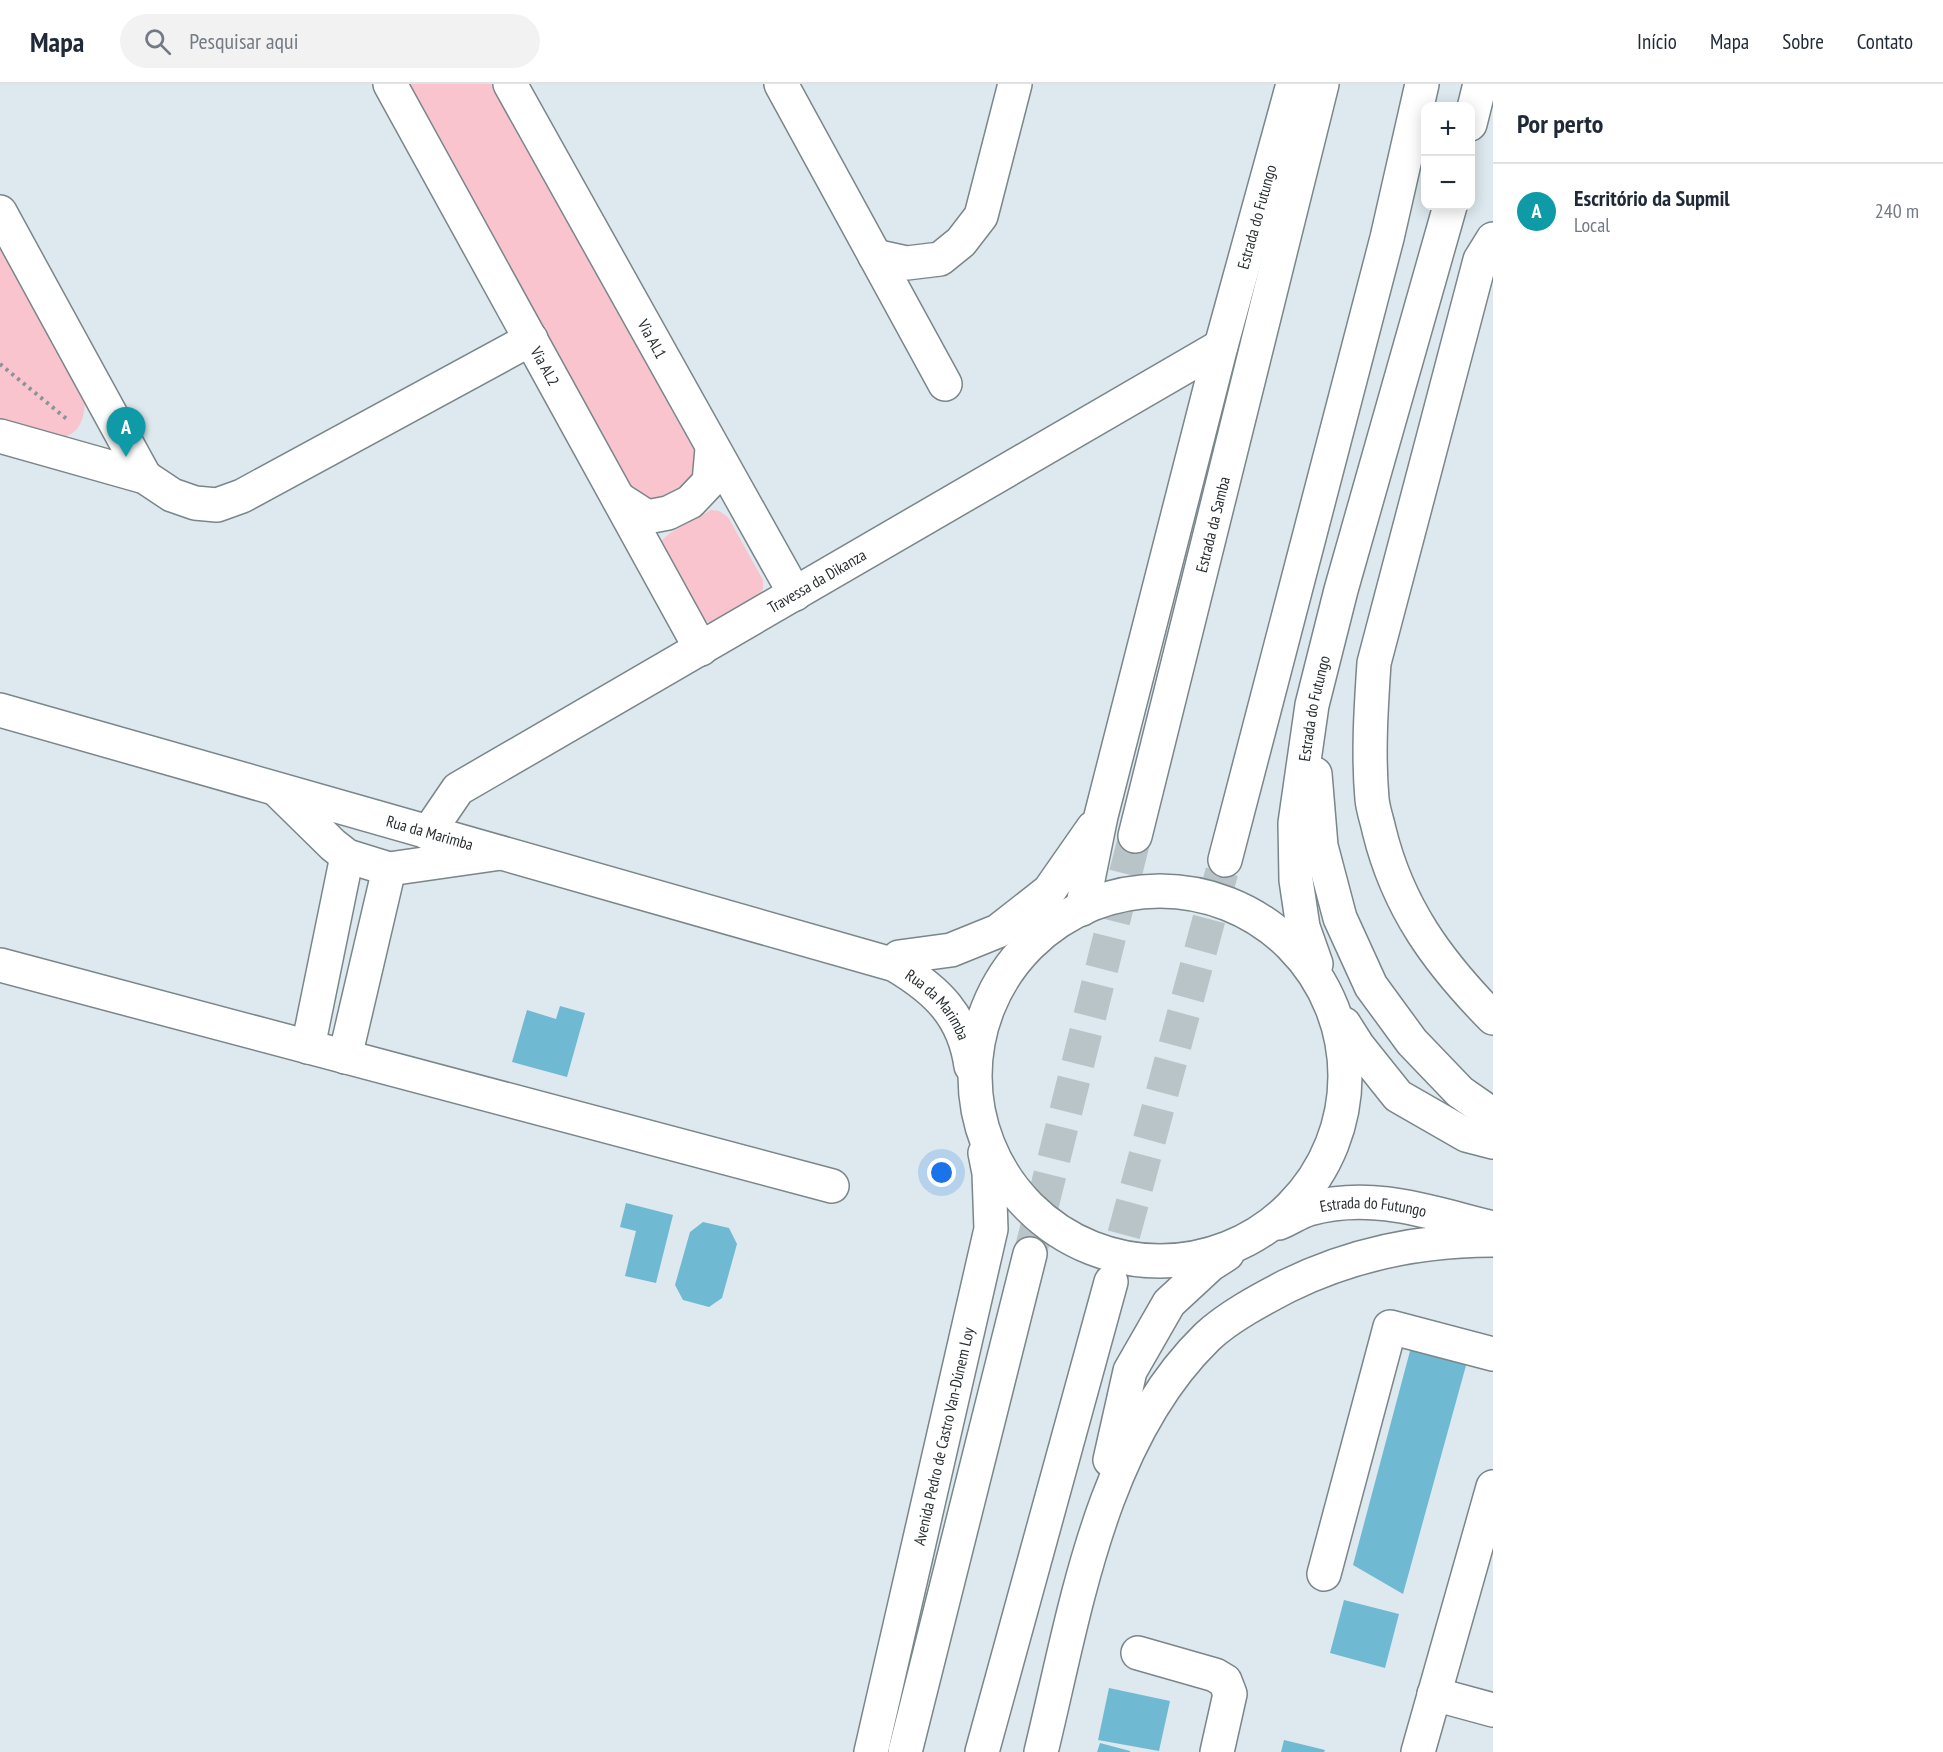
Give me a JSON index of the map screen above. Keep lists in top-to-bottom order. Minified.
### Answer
{"streets":{"main road":["Estrada do Futungo","Via AL1","Via AL2","Estrada da Samba","Travessa da Dikanza","Rua da Marimba","Avenida Pedro de Castro Van-Dúnem Loy"]},"crossings":[["Estrada do Futungo","Estrada da Samba"],["Estrada do Futungo","Travessa da Dikanza"],["Estrada do Futungo","Rua da Marimba"],["Via AL1","Travessa da Dikanza"],["Via AL2","Travessa da Dikanza"],["Travessa da Dikanza","Rua da Marimba"],["Rua da Marimba","Avenida Pedro de Castro Van-Dúnem Loy"]],"page":{"header":"Mapa","search":"Pesquisar aqui","nav":["Início","Mapa","Sobre","Contato"],"heading":"Por perto","map_buttons":["+","−"],"list":[{"mark":"A","name":"Escritório da Supmil","note":"Local","value":"240 m"}],"pins":"A"}}
